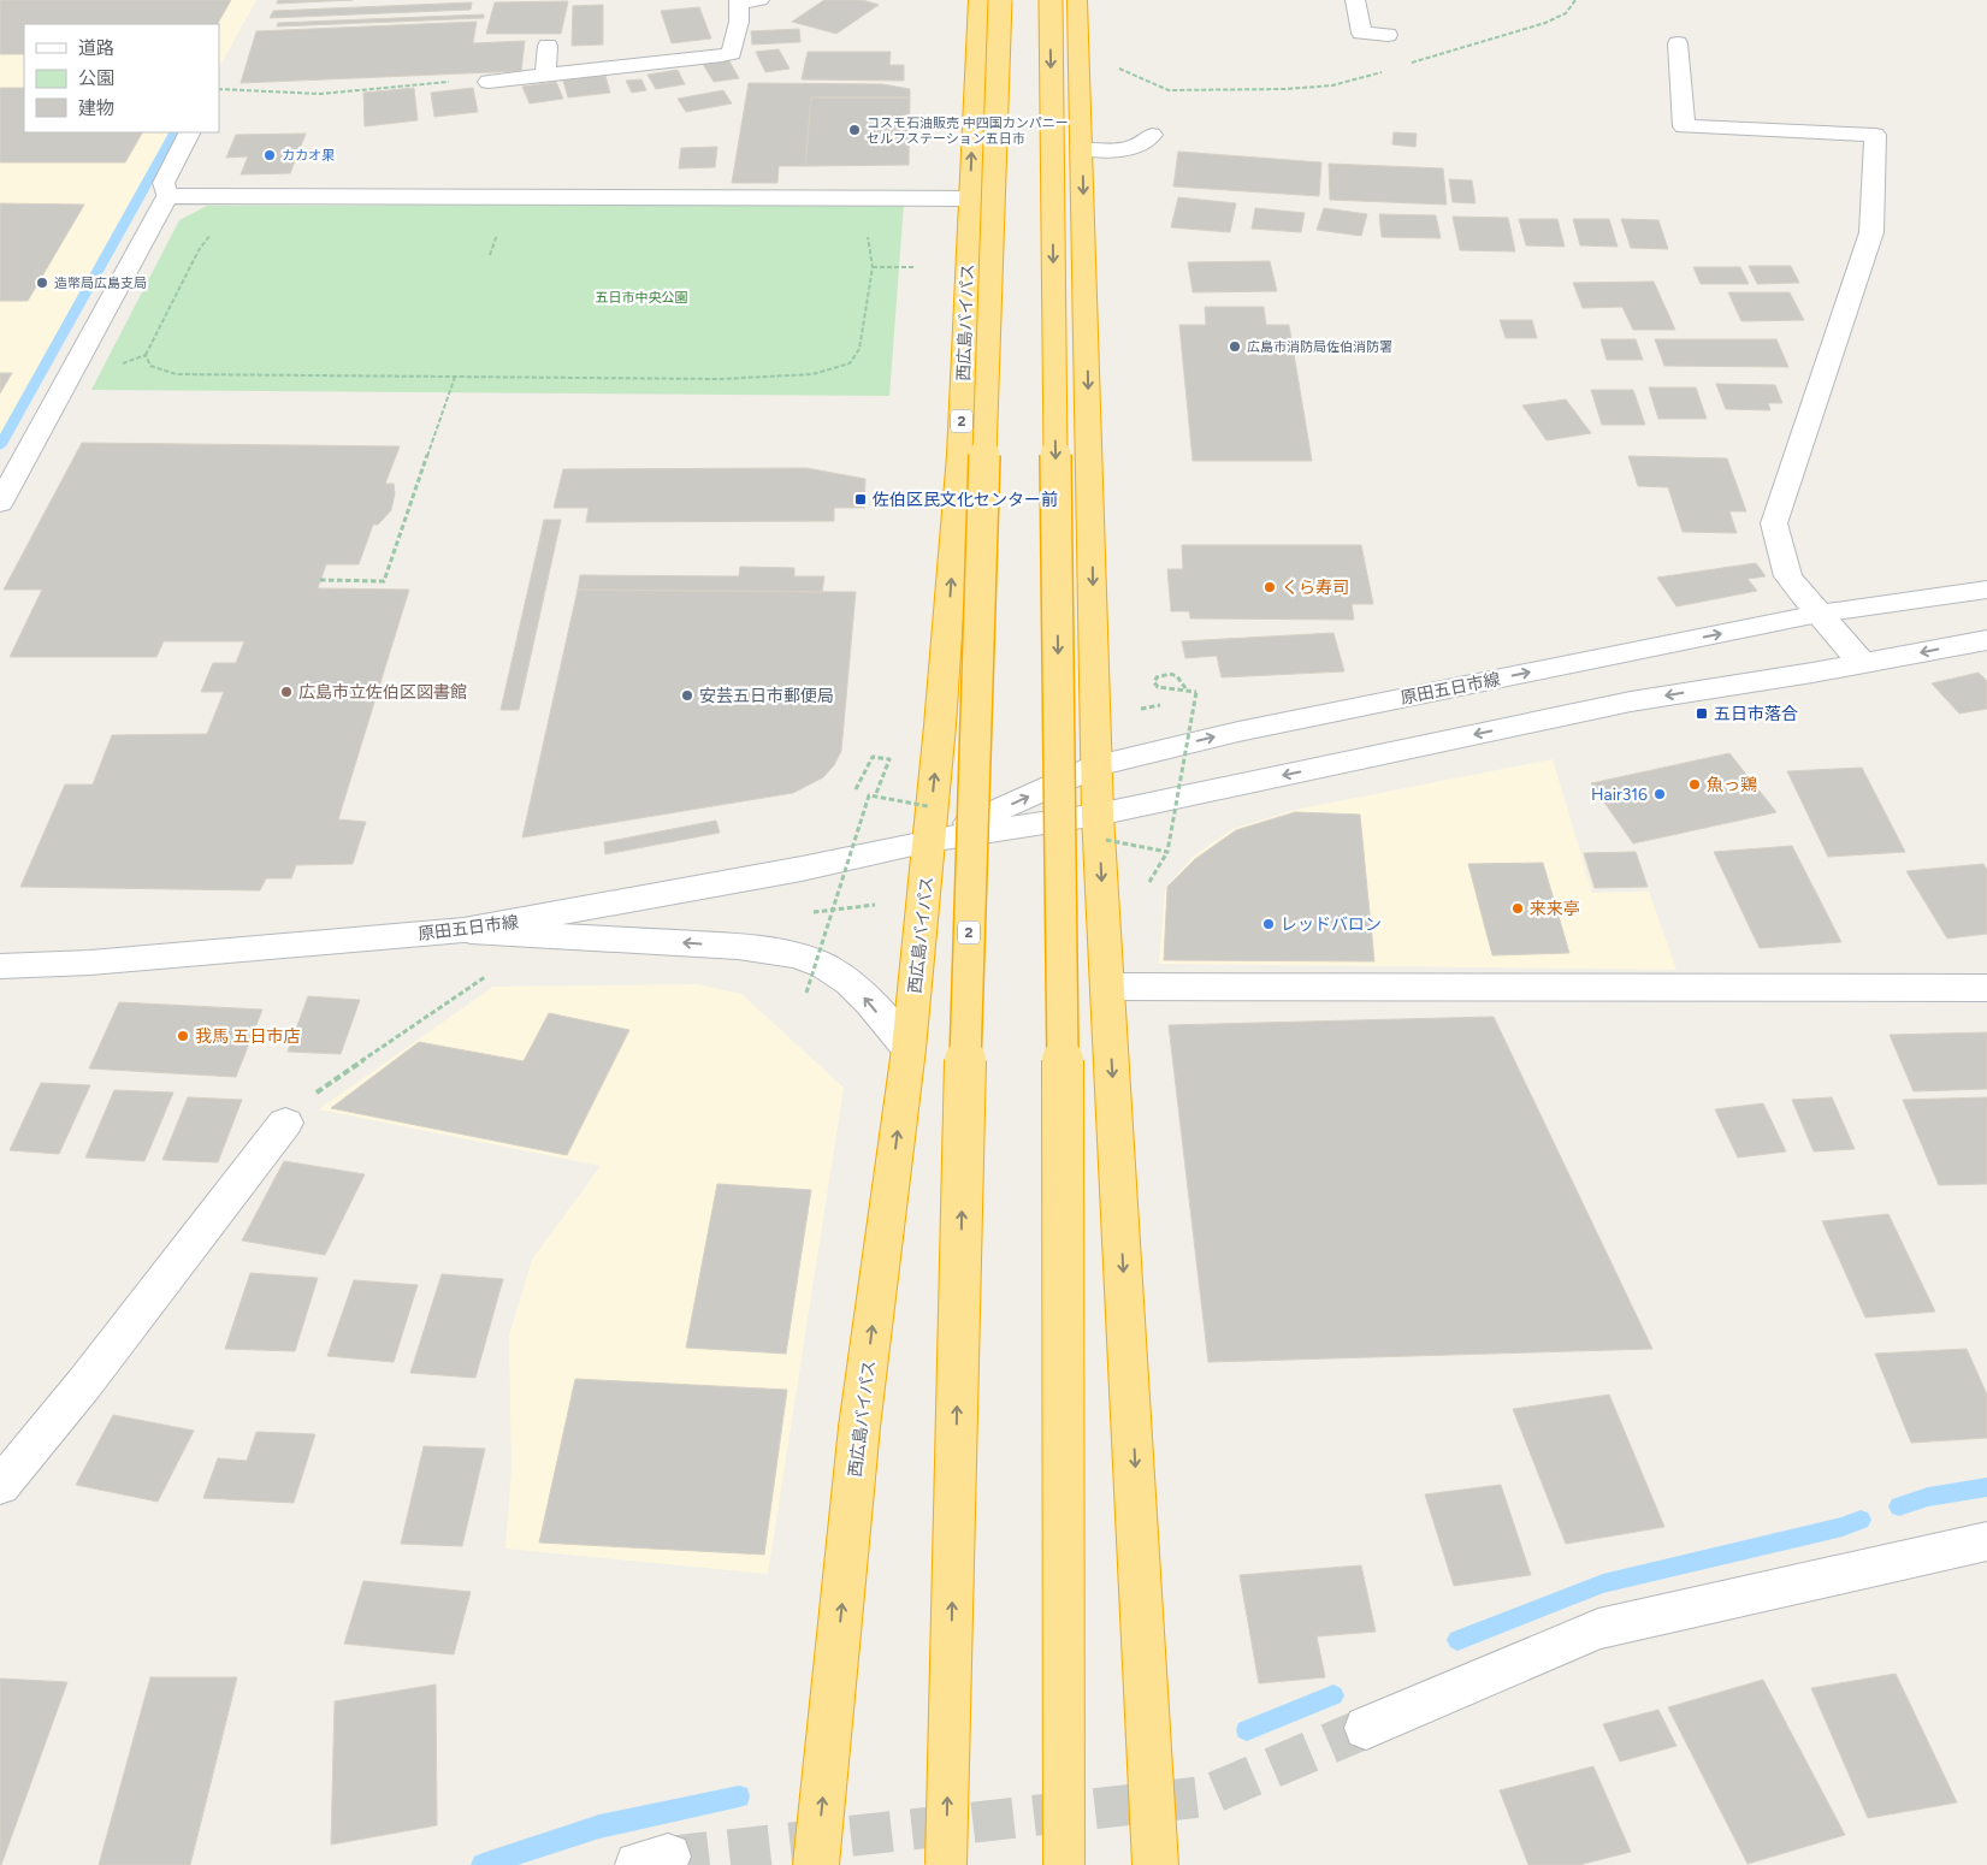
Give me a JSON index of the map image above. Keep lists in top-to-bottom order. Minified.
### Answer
{"streets":{"highway":["西広島バイパス","2"],"street":["原田五日市線"]},"crossings":[["西広島バイパス","原田五日市線"]],"parks":["五日市中央公園"],"places":{"other":["コスモ石油販売 中四国カンパニー セルフステーション五日市","カカオ果","造幣局広島支局","広島市消防局佐伯消防署","くら寿司","広島市立佐伯区図書館","安芸五日市郵便局","魚っ鶏","Hair316","来来亭","レッドバロン","我馬 五日市店"],"transit":["佐伯区民文化センター前","五日市落合"]},"legend":["道路","公園","建物"]}
